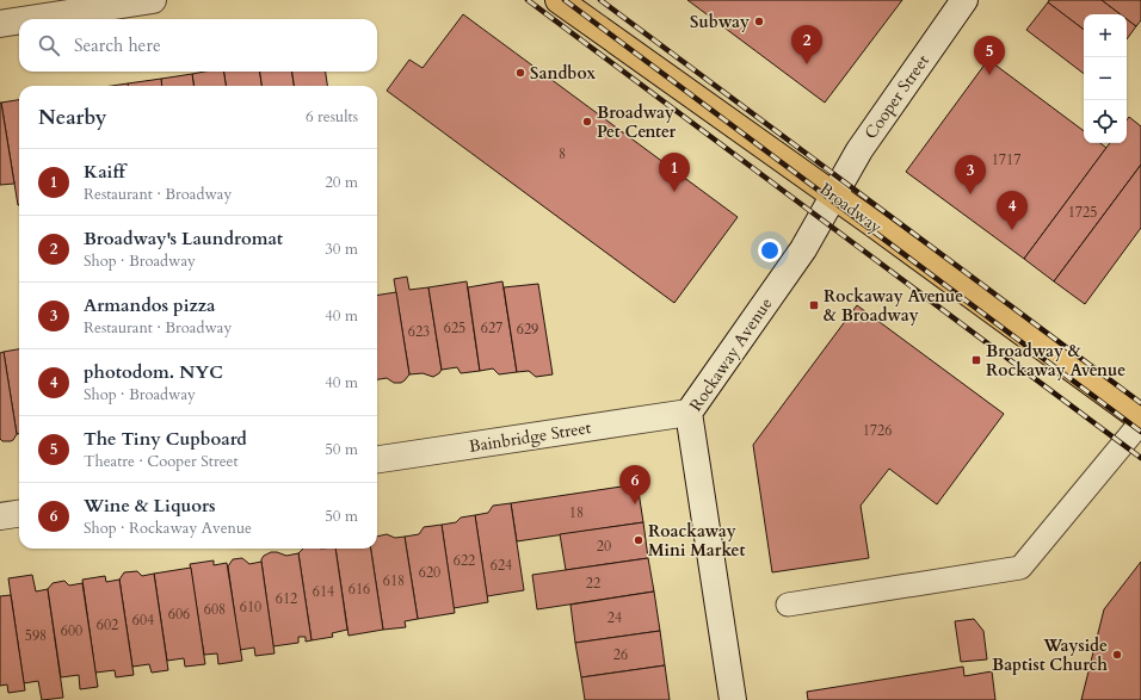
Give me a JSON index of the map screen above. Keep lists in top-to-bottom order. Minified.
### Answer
{"streets":{"main road":["Cooper Street","Broadway","Rockaway Avenue","Bainbridge Street"]},"crossings":[["Cooper Street","Broadway"],["Cooper Street","Rockaway Avenue"],["Broadway","Rockaway Avenue"],["Rockaway Avenue","Bainbridge Street"]],"places":{"other":["Subway","Sandbox","Broadway Pet Center","Roackaway Mini Market","Wayside Baptist Church"],"transit":["Rockaway Avenue & Broadway","Broadway & Rockaway Avenue"]},"house_numbers":["8","1717","1725","625","627","629","623","1726","18","20","622","624","620","618","22","616","614","612","610","608","606","24","604","602","600","598","26"],"page":{"map_buttons":["+","−"],"search":"Search here","pins":["2","5","1","3","4","6"],"heading":["Nearby","6 results"],"list":[{"mark":"1","name":"Kaiff","note":"Restaurant · Broadway","value":"20 m"},{"mark":"2","name":"Broadway's Laundromat","note":"Shop · Broadway","value":"30 m"},{"mark":"3","name":"Armandos pizza","note":"Restaurant · Broadway","value":"40 m"},{"mark":"4","name":"photodom. NYC","note":"Shop · Broadway","value":"40 m"},{"mark":"5","name":"The Tiny Cupboard","note":"Theatre · Cooper Street","value":"50 m"},{"mark":"6","name":"Wine & Liquors","note":"Shop · Rockaway Avenue","value":"50 m"}]}}
